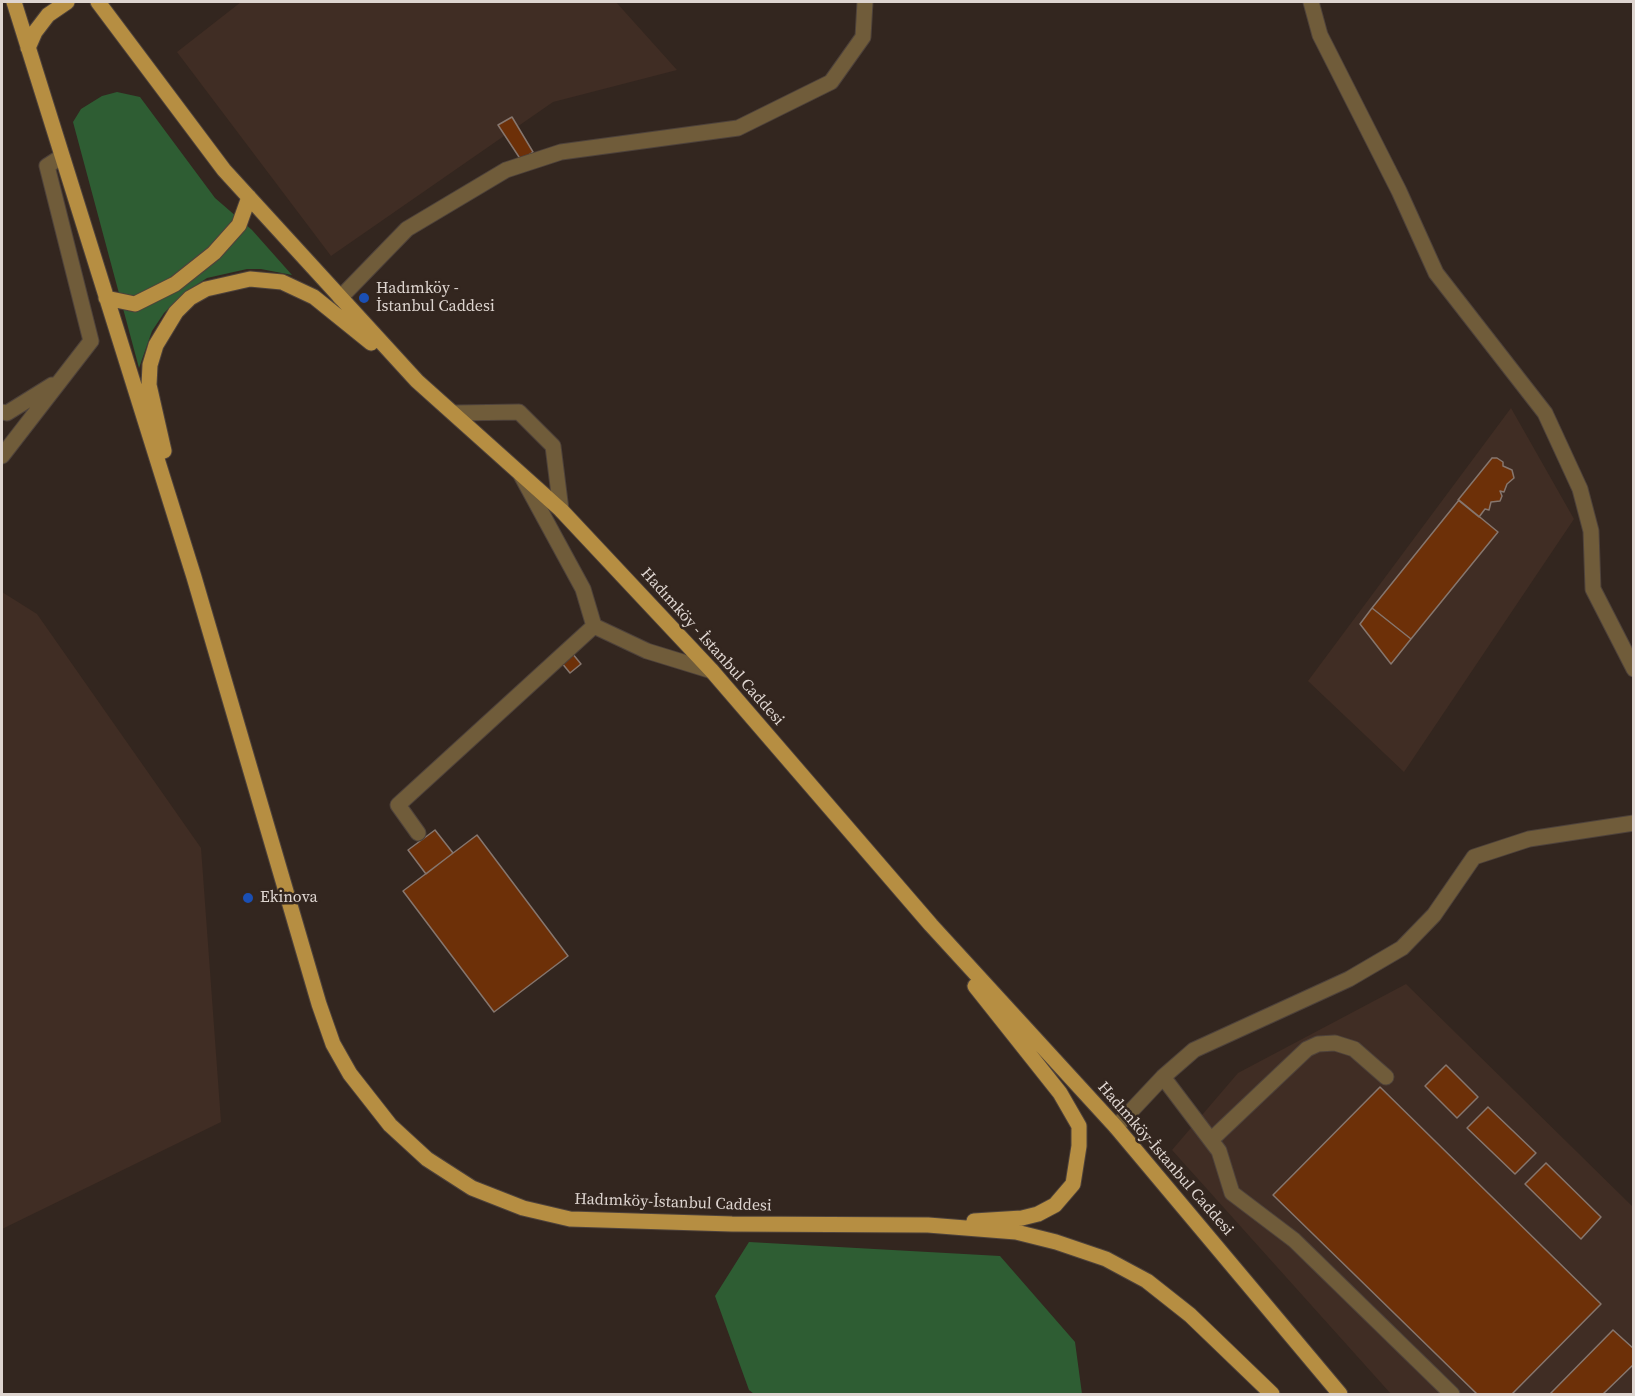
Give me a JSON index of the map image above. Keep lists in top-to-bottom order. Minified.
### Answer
{"streets":{"main road":["Hadımköy - İstanbul Caddesi","Hadımköy-İstanbul Caddesi"]},"crossings":[["Hadımköy - İstanbul Caddesi","Hadımköy-İstanbul Caddesi"]],"places":["Hadımköy - İstanbul Caddesi","Ekinova"]}
